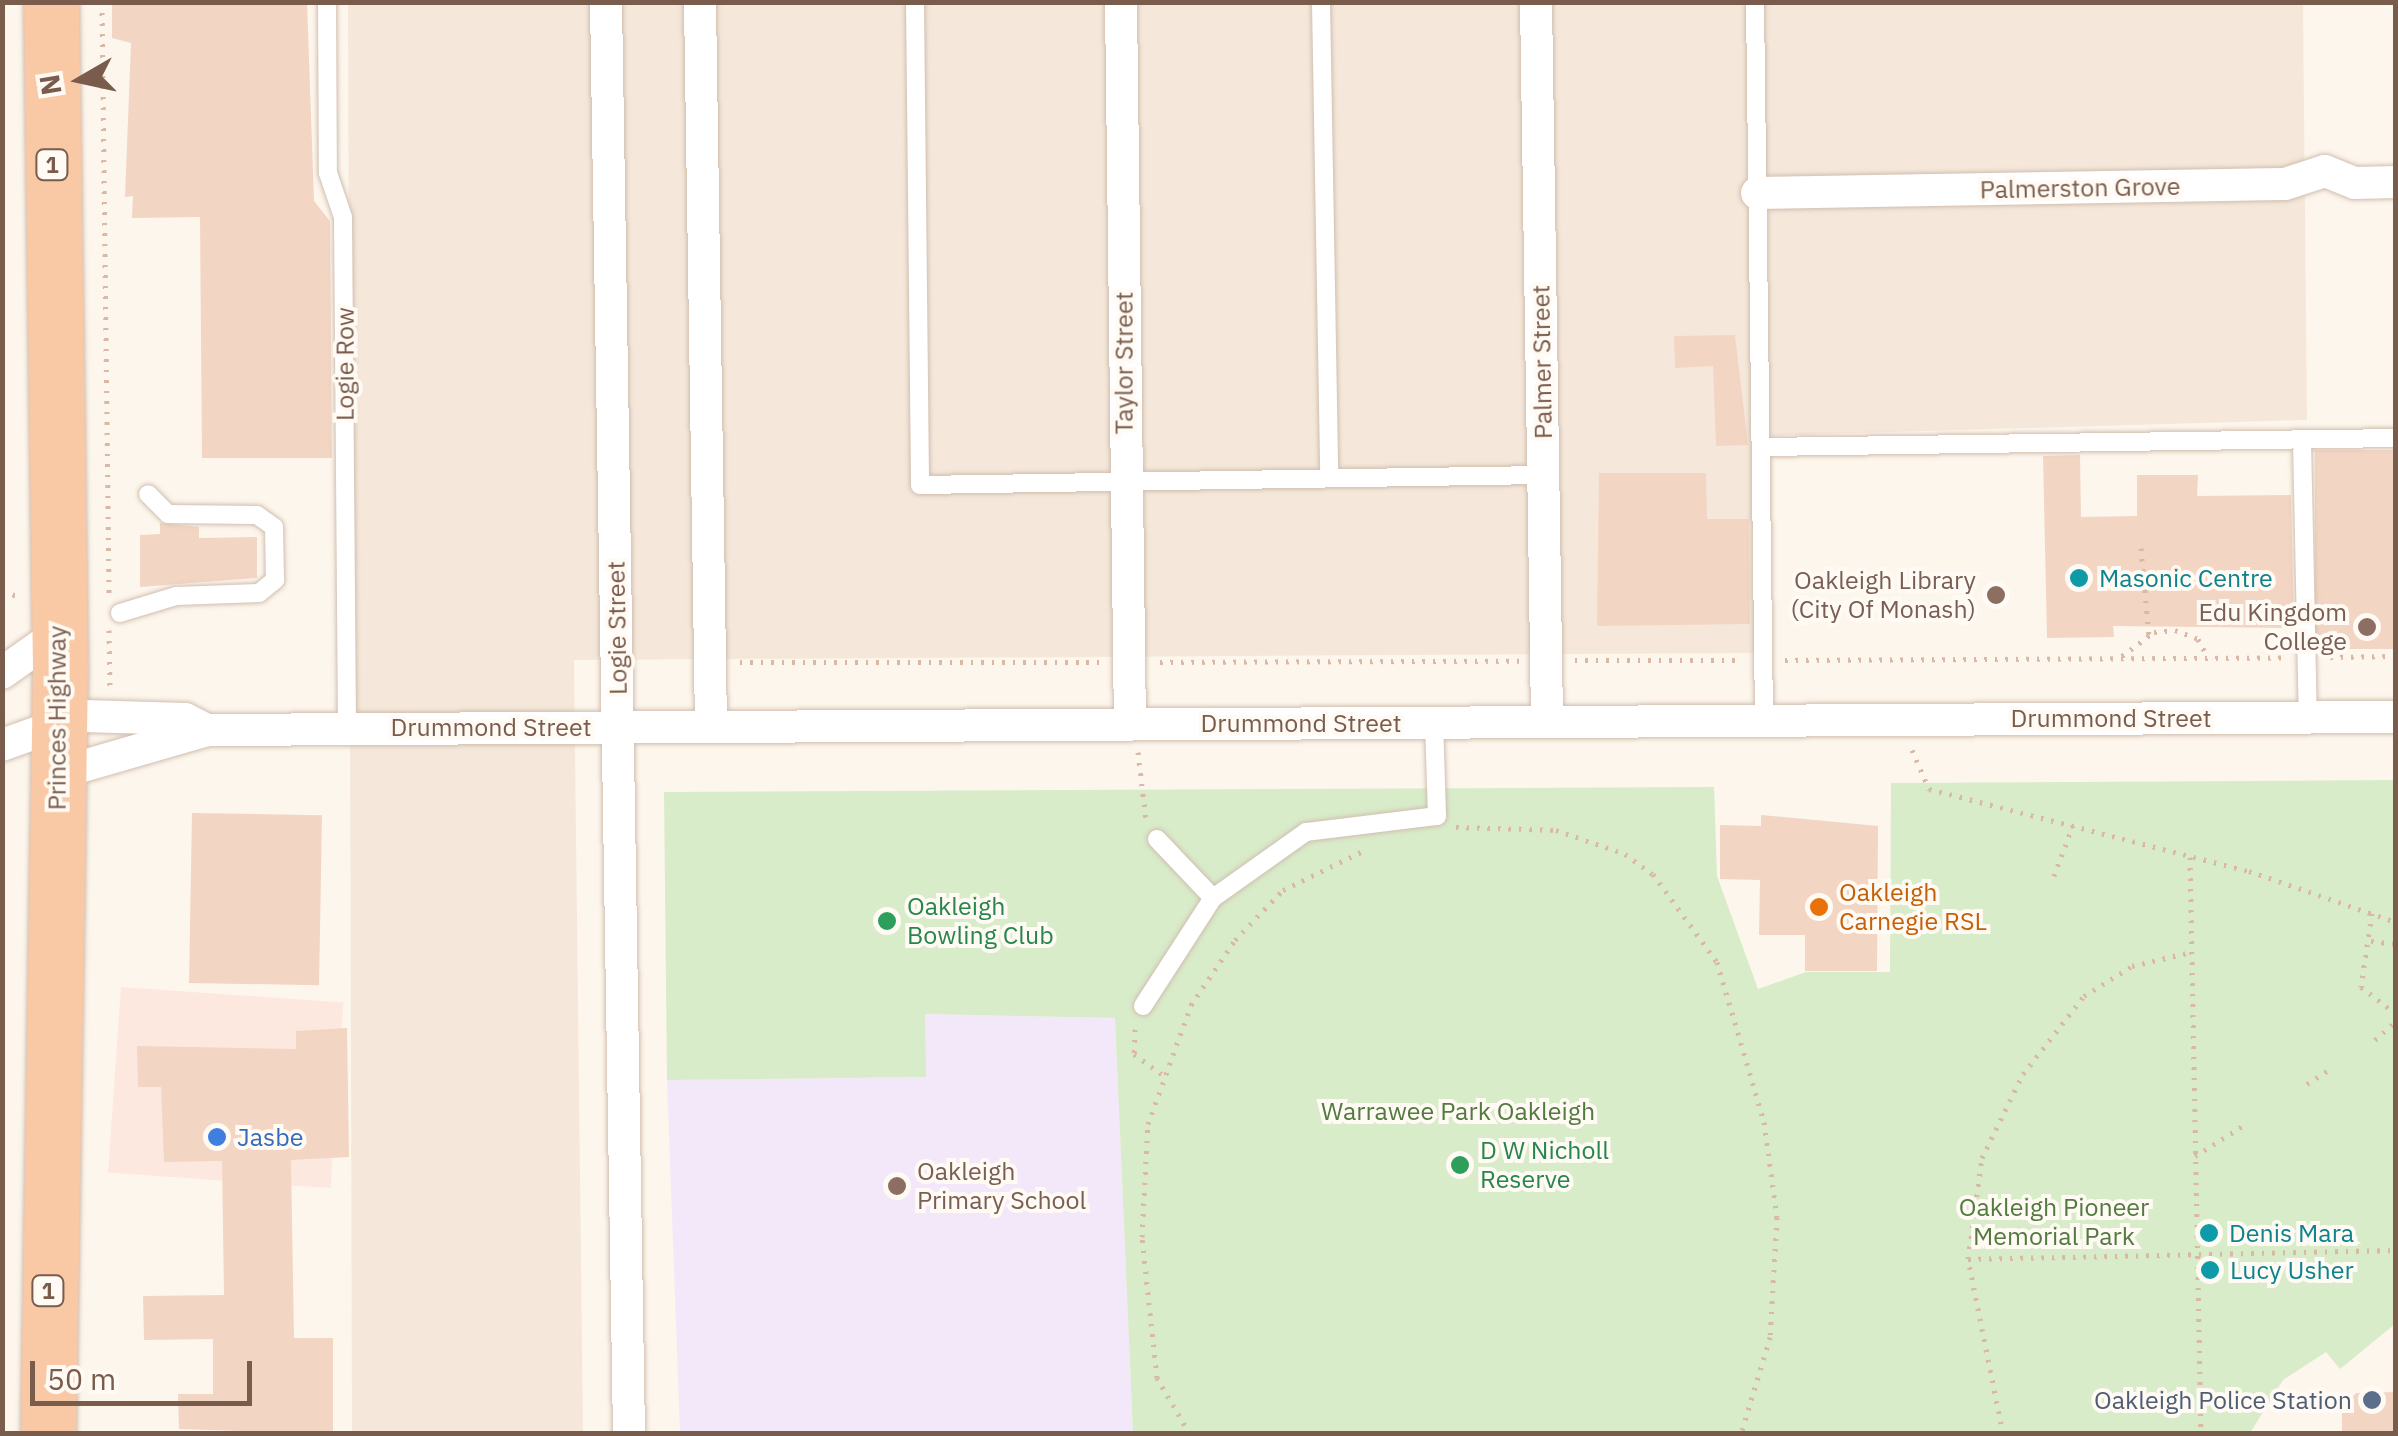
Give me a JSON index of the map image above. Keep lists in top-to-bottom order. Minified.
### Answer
{"streets":{"highway":["1","Princes Highway"],"street":["Palmerston Grove","Palmer Street","Taylor Street","Logie Street","Drummond Street"],"lane":["Logie Row"]},"crossings":[["Palmer Street","Drummond Street"],["Taylor Street","Drummond Street"],["Logie Row","Drummond Street"],["Logie Street","Drummond Street"],["Princes Highway","Drummond Street"]],"parks":["Warrawee Park Oakleigh","Oakleigh Pioneer Memorial Park"],"places":["Masonic Centre","Oakleigh Library (City Of Monash)","Edu Kingdom College","Oakleigh Carnegie RSL","Oakleigh Bowling Club","Jasbe","D W Nicholl Reserve","Oakleigh Primary School","Denis Mara","Lucy Usher","Oakleigh Police Station"],"scale_bar":"50 m","north":"left"}
